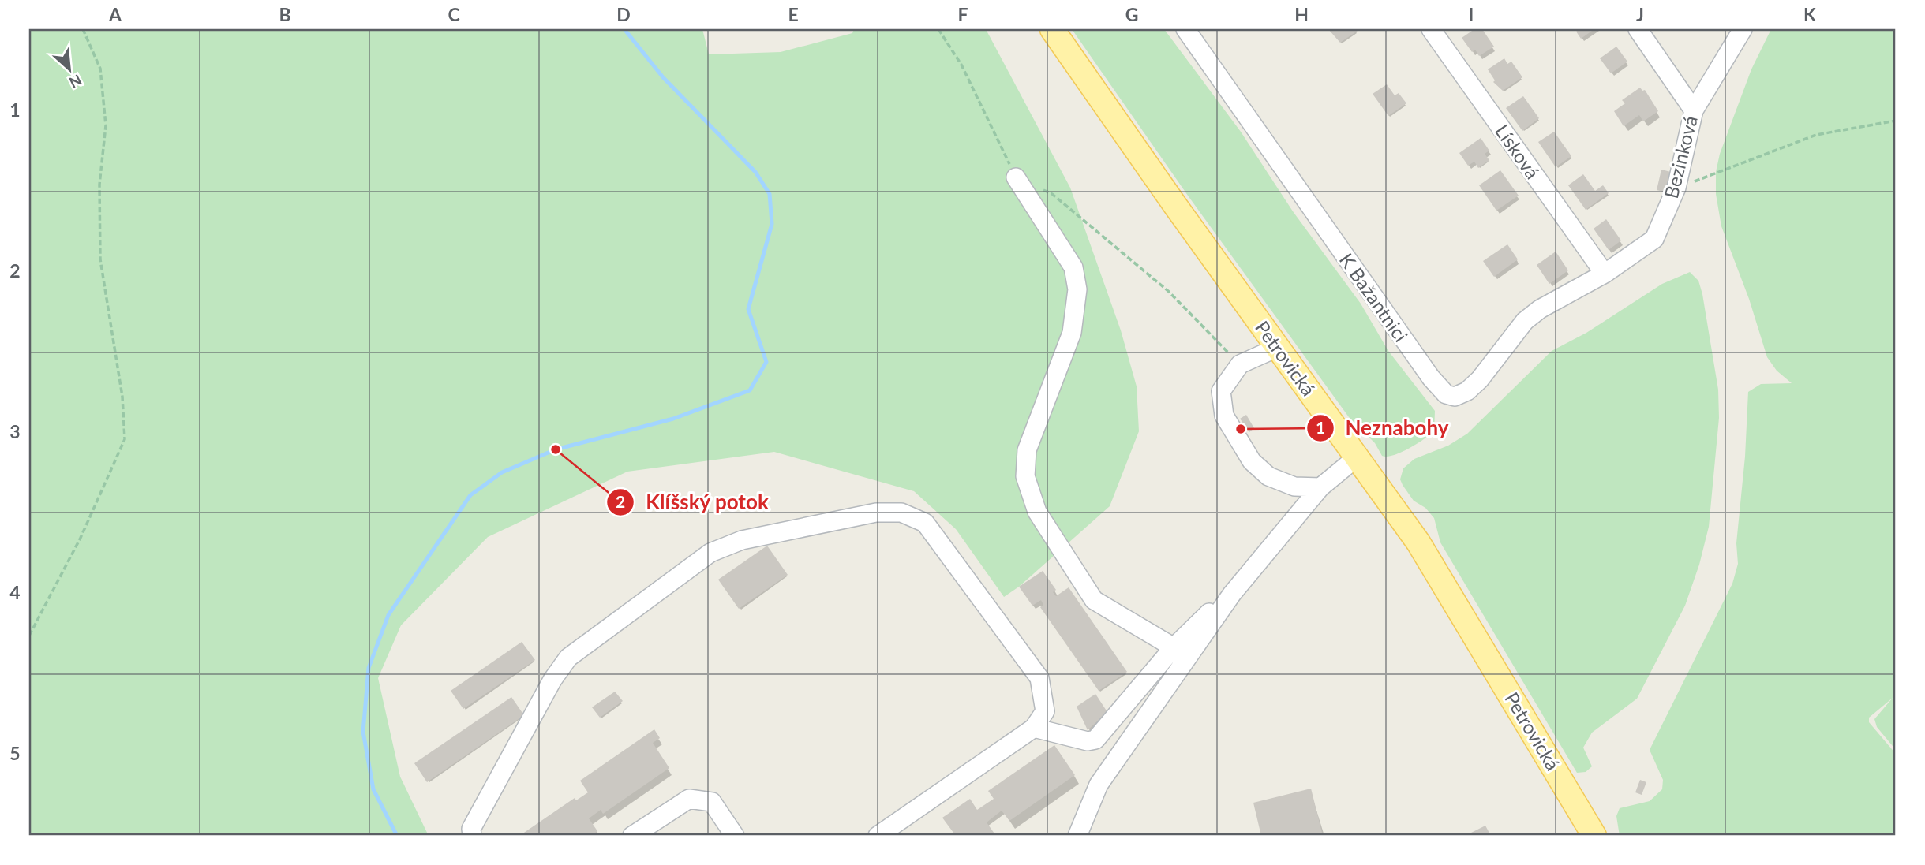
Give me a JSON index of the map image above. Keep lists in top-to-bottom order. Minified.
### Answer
{"streets":{"main road":["Petrovická"],"street":["Lísková","Bezinková","K Bažantnici"]},"crossings":[["Lísková","Bezinková"],["Lísková","K Bažantnici"],["Bezinková","K Bažantnici"]],"places":["Neznabohy","Klíšský potok"],"north":"bottom right","grid":{"columns":["A","B","C","D","E","F","G","H","I","J","K"],"rows":["1","2","3","4","5"]}}
